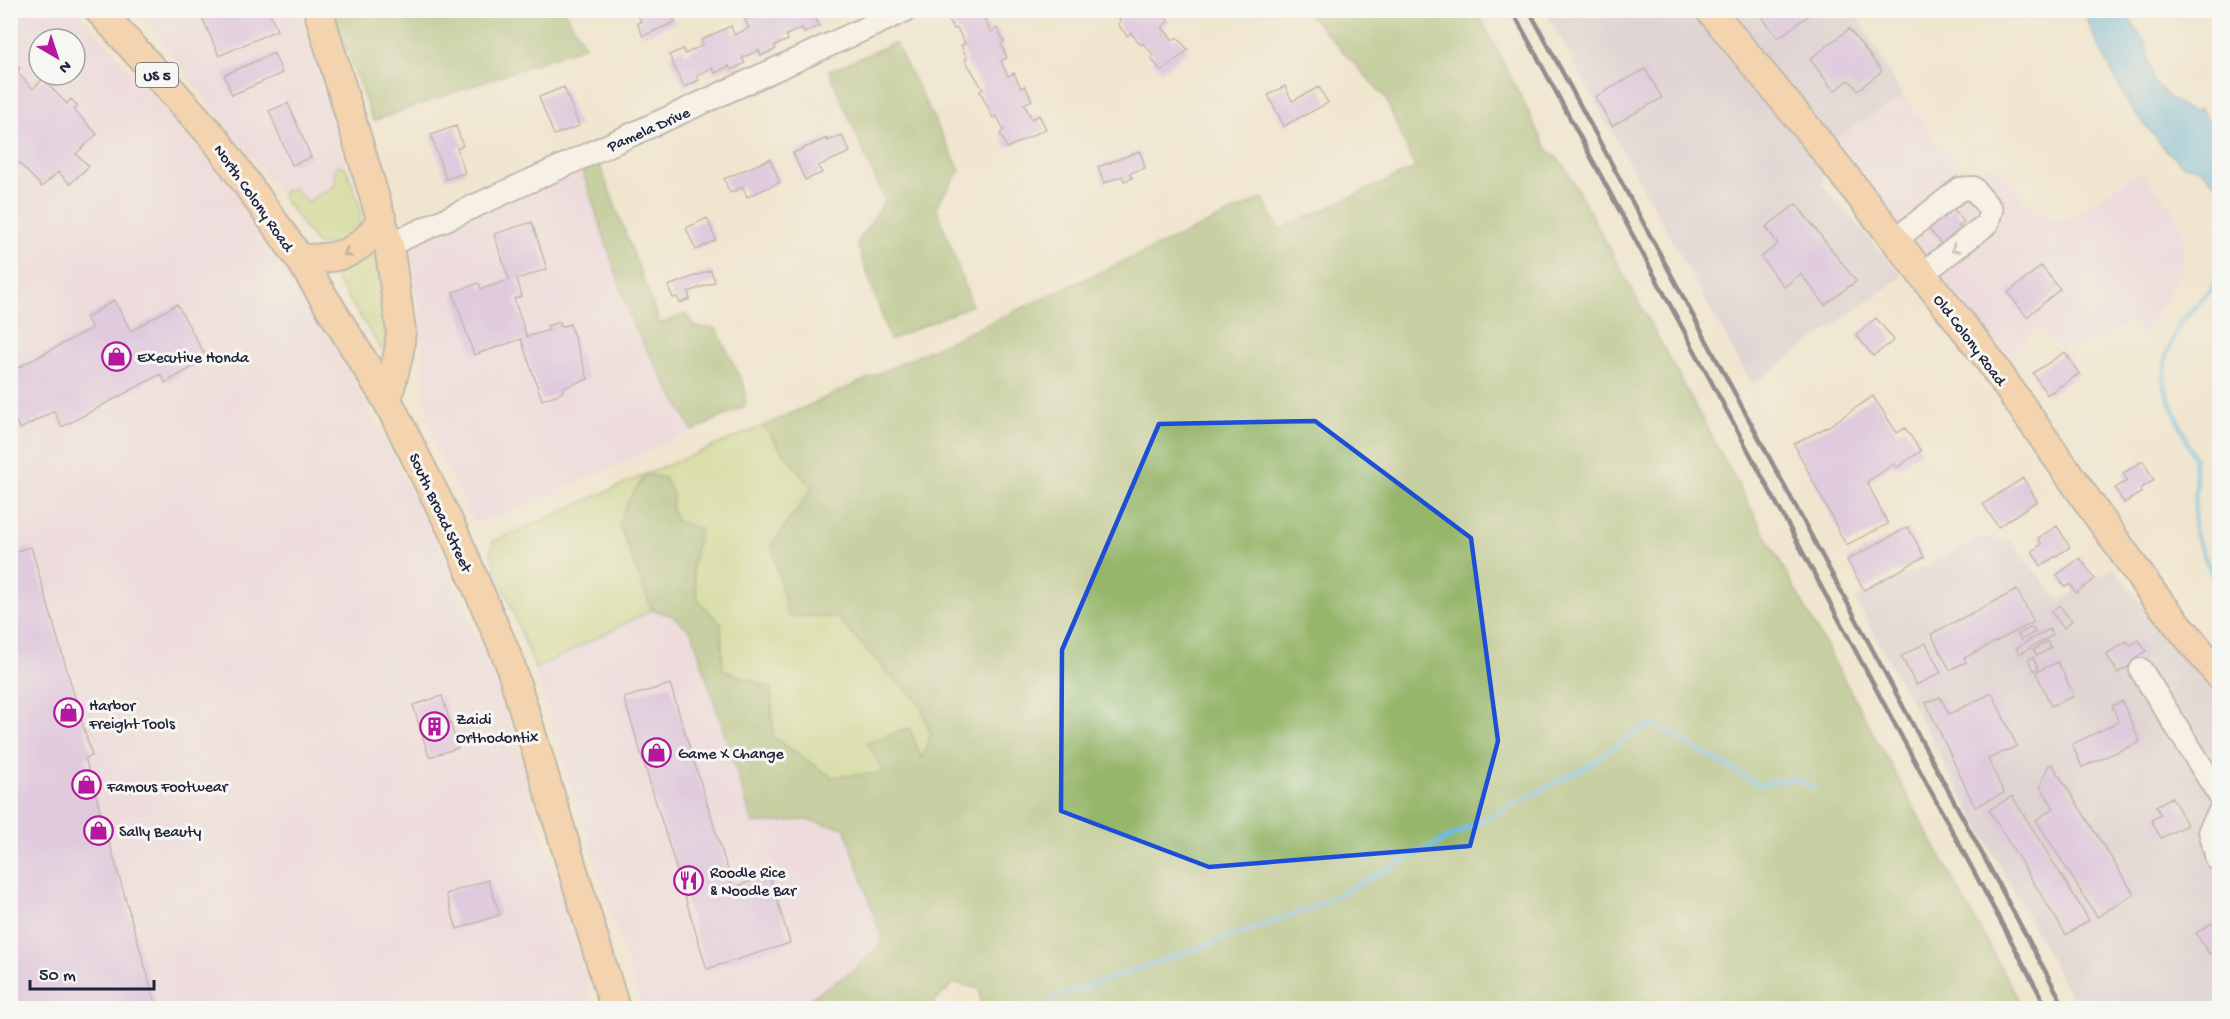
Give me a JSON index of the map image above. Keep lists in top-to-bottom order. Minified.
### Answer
{"streets":{"main road":["US 5","North Colony Road","Old Colony Road","South Broad Street"],"street":["Pamela Drive"]},"crossings":[["North Colony Road","South Broad Street"]],"places":{"shop":["Executive Honda","Harbor Freight Tools","Game X Change","Famous Footwear","Sally Beauty"],"building":["Zaidi Orthodontix"],"restaurant":["Roodle Rice & Noodle Bar"]},"scale_bar":"50 m","north":"bottom right"}
